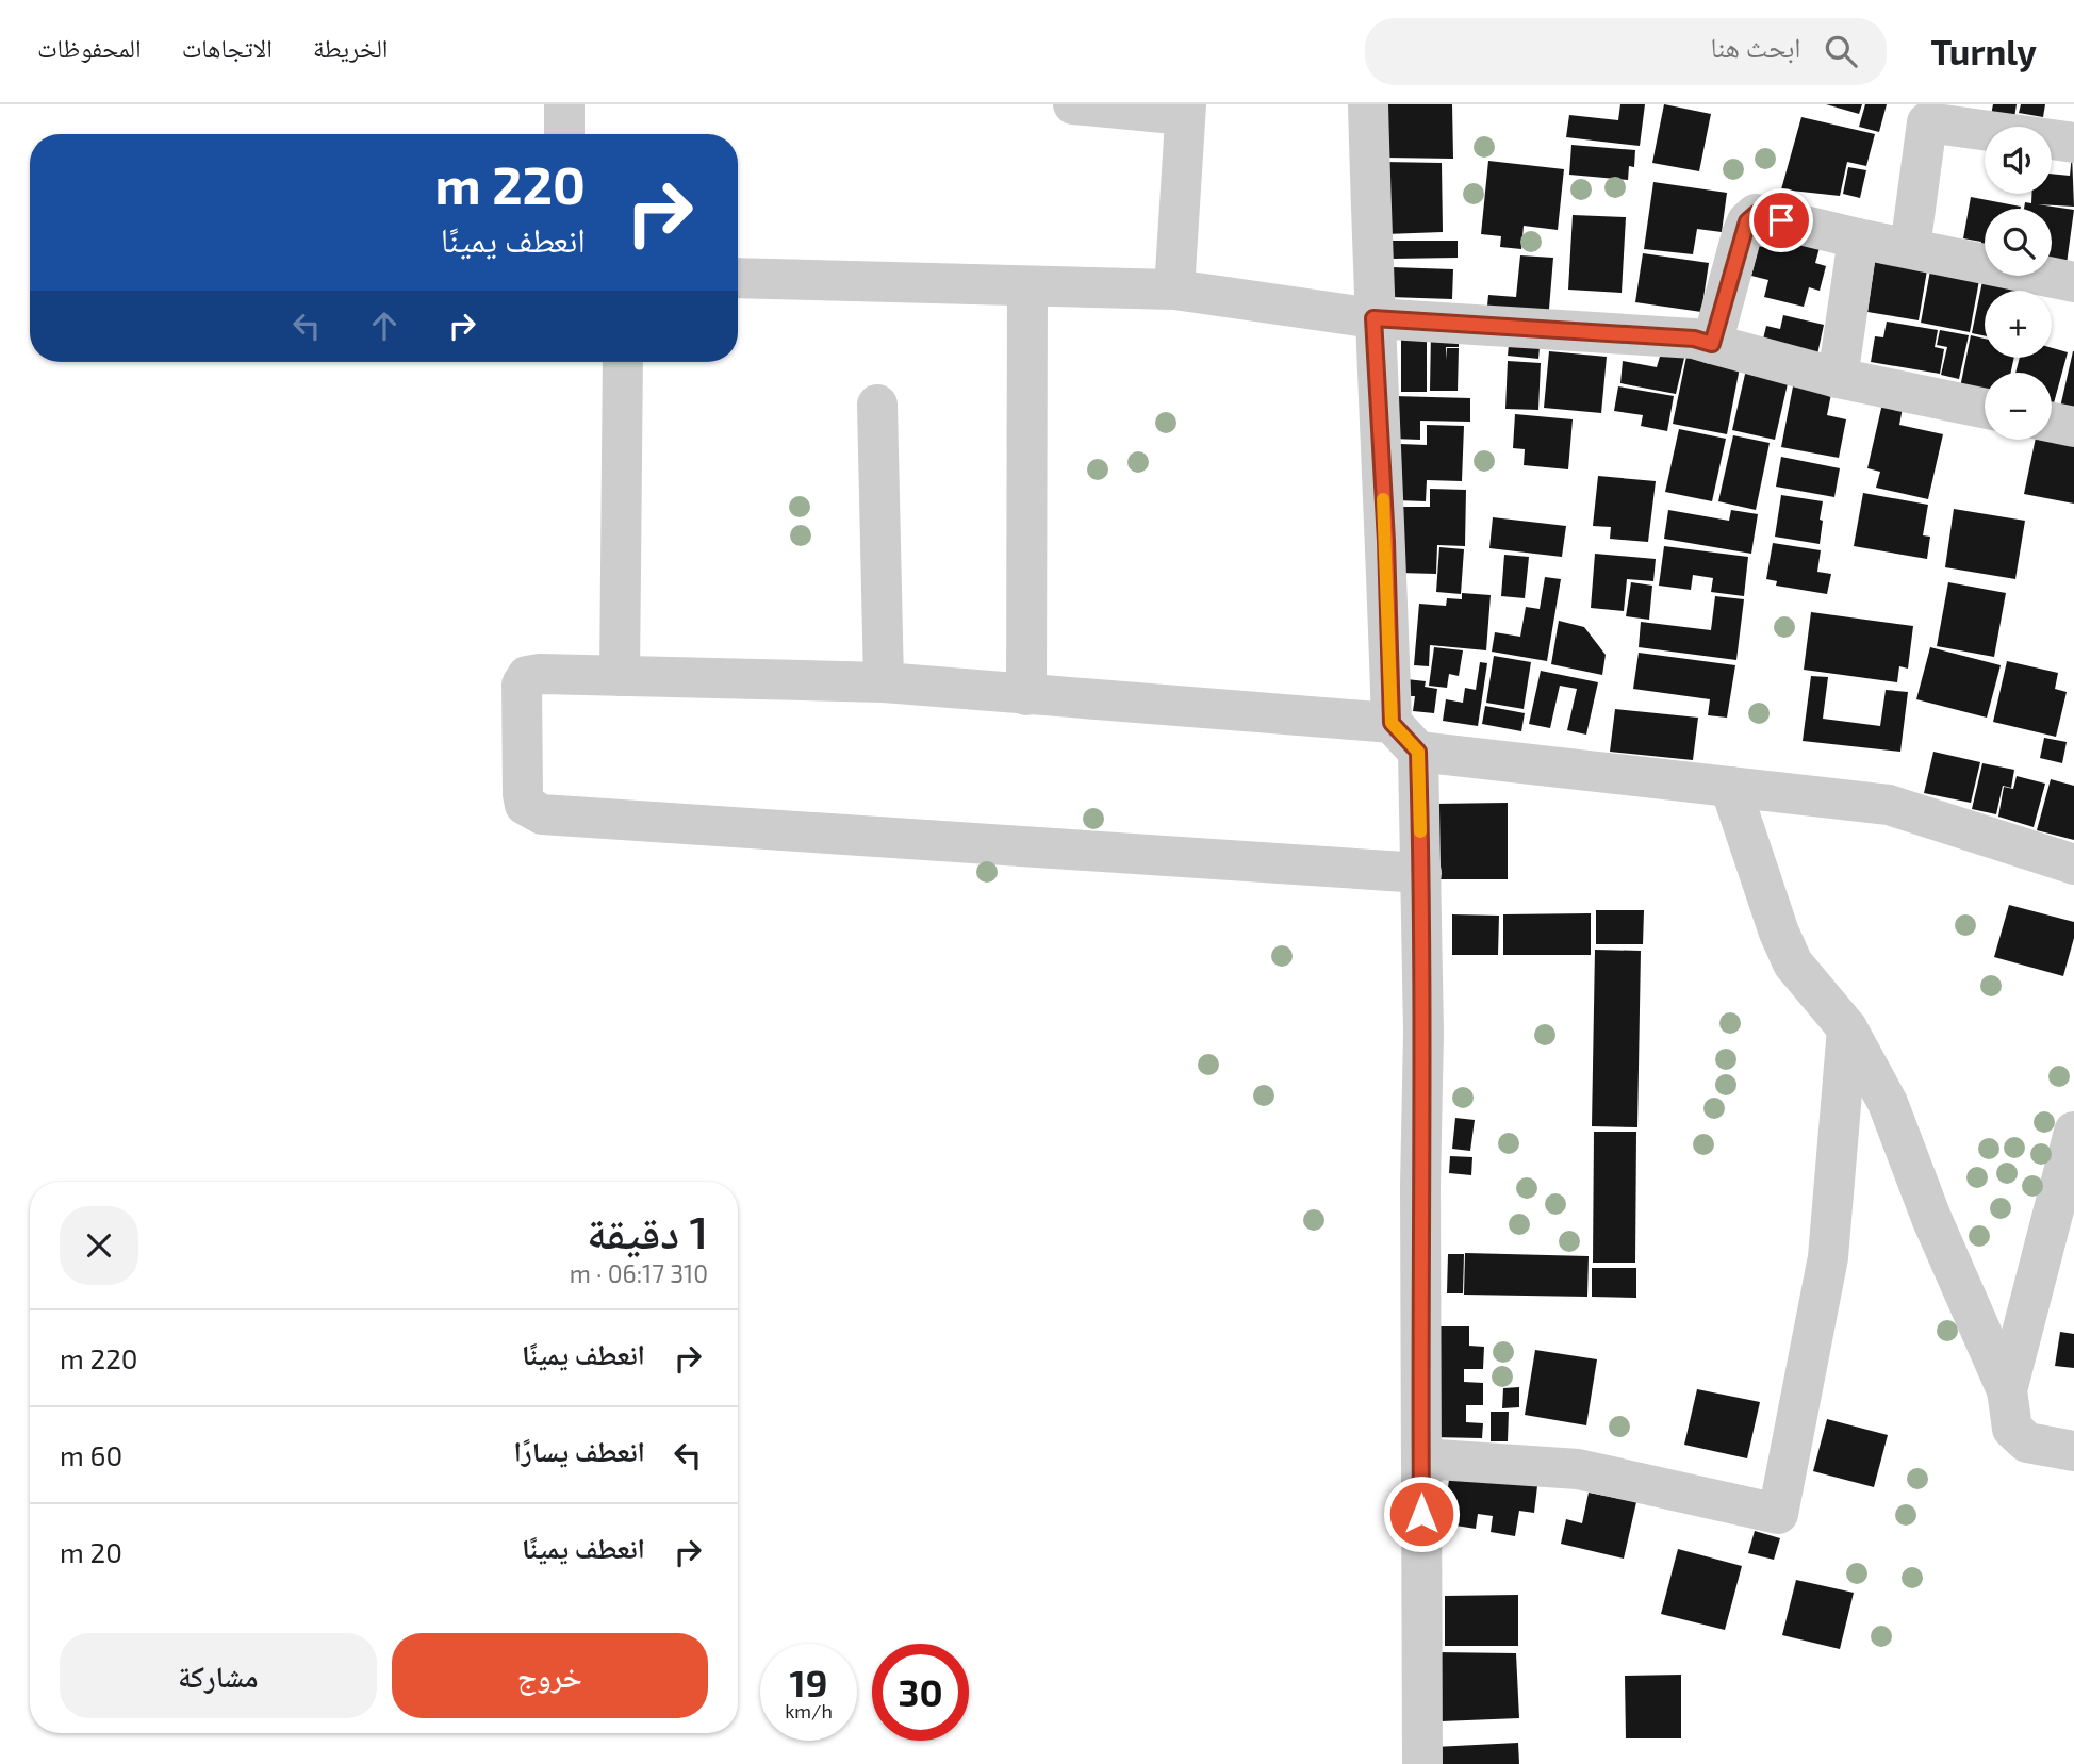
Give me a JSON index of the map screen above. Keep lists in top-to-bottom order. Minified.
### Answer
{"page":{"header":"Turnly","search":"ابحث هنا","nav":["الخريطة","الاتجاهات","المحفوظات"],"map_buttons":["+","−"],"turn":["220 m","انعطف يمينًا"],"heading":["1 دقيقة","310 m · 06:17"],"list":[{"name":"انعطف يمينًا","value":"220 m"},{"name":"انعطف يسارًا","value":"60 m"},{"name":"انعطف يمينًا","value":"20 m"}],"buttons":["خروج","مشاركة"],"speed":"19 km/h","limit":"30"}}
